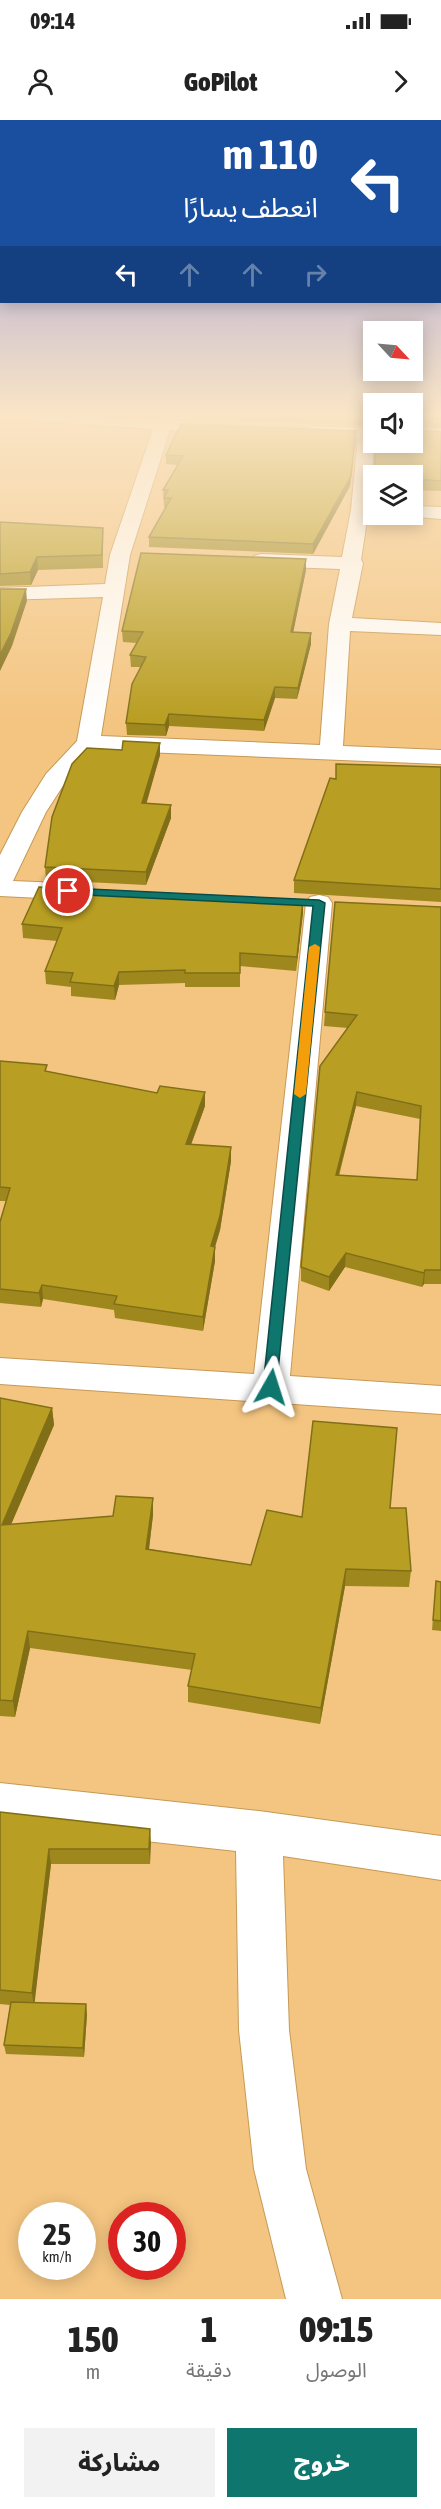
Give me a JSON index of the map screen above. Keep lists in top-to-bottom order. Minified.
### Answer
{"north":"bottom right","page":{"status":"09:14","header":"GoPilot","turn":["110 m","انعطف يسارًا"],"speed":"25 km/h","limit":"30","eta":["09:15","الوصول","1","دقيقة","150","m"],"buttons":["خروج","مشاركة"]}}
